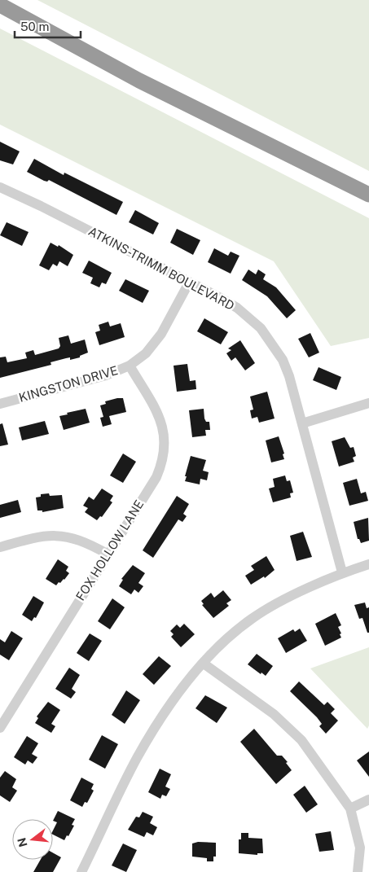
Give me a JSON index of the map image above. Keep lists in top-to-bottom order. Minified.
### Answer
{"streets":{"street":["ATKINS-TRIMM BOULEVARD","KINGSTON DRIVE","FOX HOLLOW LANE"]},"crossings":[["ATKINS-TRIMM BOULEVARD","KINGSTON DRIVE"],["KINGSTON DRIVE","FOX HOLLOW LANE"]],"scale_bar":"50 m","north":"left"}
